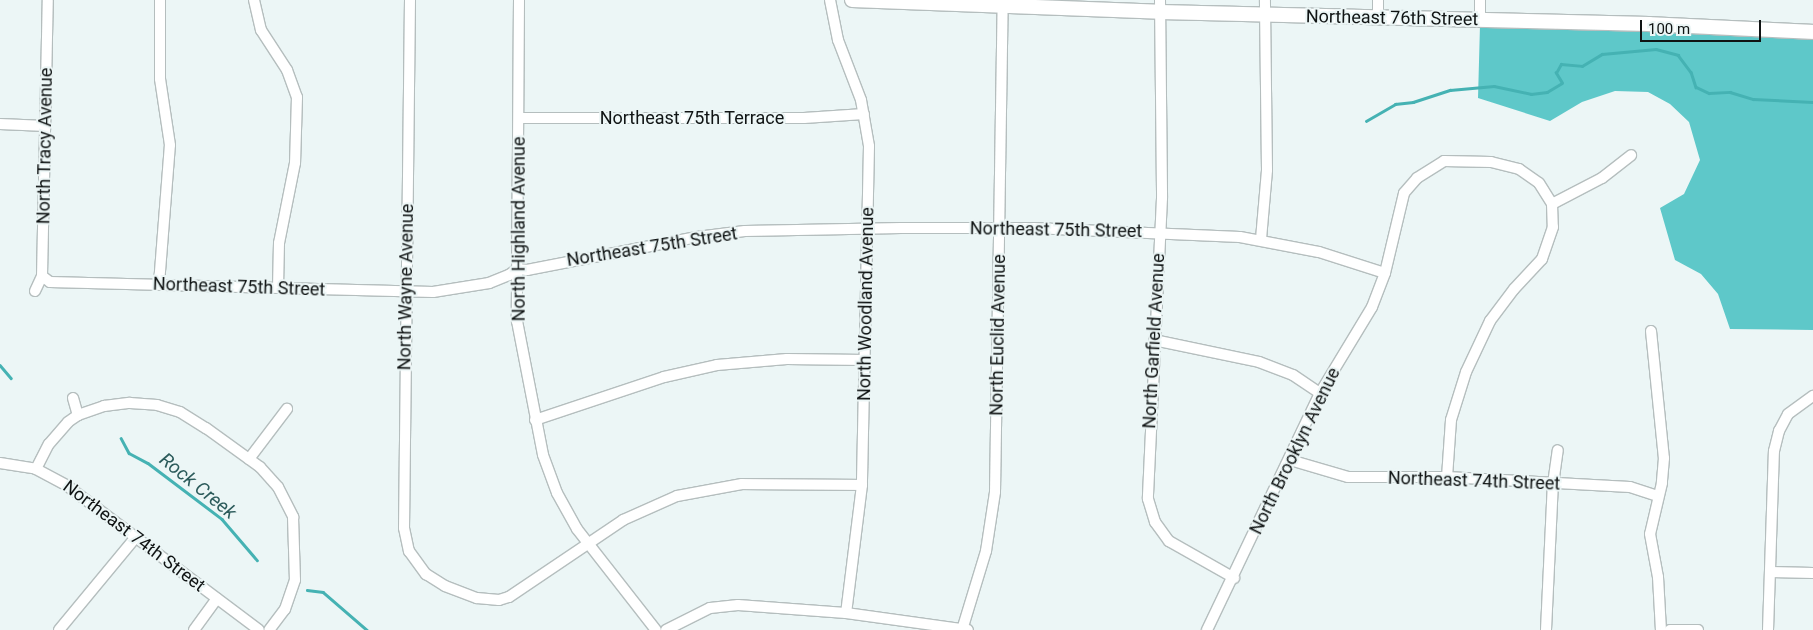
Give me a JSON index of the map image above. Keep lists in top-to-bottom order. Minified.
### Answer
{"streets":{"street":["Northeast 76th Street","Northeast 75th Terrace","North Tracy Avenue","North Highland Avenue","Northeast 75th Street","North Wayne Avenue","North Woodland Avenue","North Euclid Avenue","North Garfield Avenue","North Brooklyn Avenue","Northeast 74th Street"]},"crossings":[["Northeast 76th Street","North Euclid Avenue"],["Northeast 76th Street","North Garfield Avenue"],["Northeast 75th Terrace","North Highland Avenue"],["Northeast 75th Terrace","North Woodland Avenue"],["North Tracy Avenue","Northeast 75th Street"],["North Highland Avenue","Northeast 75th Street"],["North Highland Avenue","North Wayne Avenue"],["Northeast 75th Street","North Wayne Avenue"],["Northeast 75th Street","North Woodland Avenue"],["Northeast 75th Street","North Euclid Avenue"],["Northeast 75th Street","North Garfield Avenue"],["Northeast 75th Street","North Brooklyn Avenue"],["North Garfield Avenue","North Brooklyn Avenue"],["North Brooklyn Avenue","Northeast 74th Street"]],"water":["Rock Creek"],"scale_bar":"100 m"}
